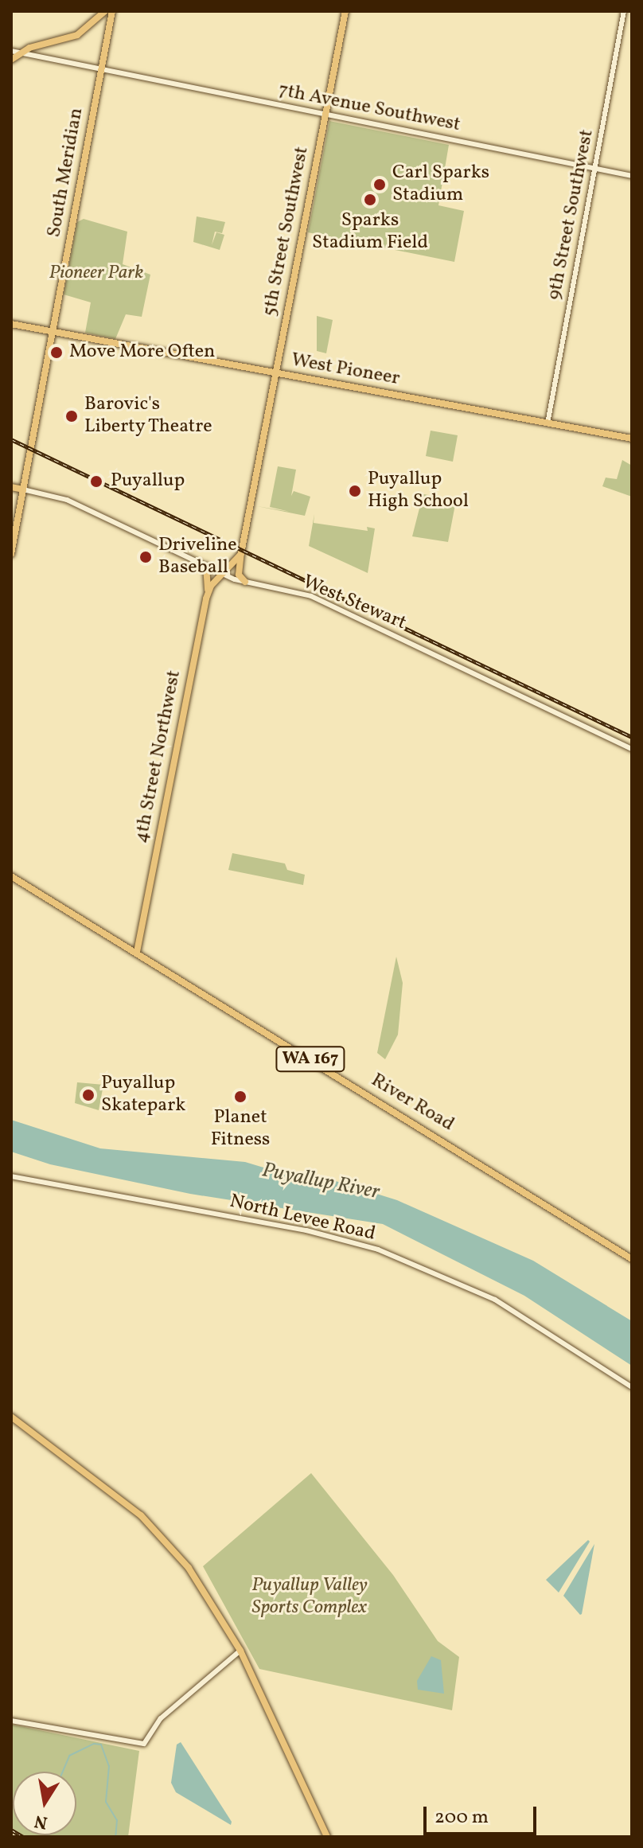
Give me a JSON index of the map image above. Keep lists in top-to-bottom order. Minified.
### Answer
{"streets":{"main road":["South Meridian","5th Street Southwest","West Pioneer","4th Street Northwest","WA 167","River Road"],"street":["7th Avenue Southwest","9th Street Southwest","West Stewart","North Levee Road"]},"crossings":[["7th Avenue Southwest","South Meridian"],["7th Avenue Southwest","9th Street Southwest"],["7th Avenue Southwest","5th Street Southwest"],["South Meridian","West Pioneer"],["South Meridian","West Stewart"],["9th Street Southwest","West Pioneer"],["5th Street Southwest","West Pioneer"],["5th Street Southwest","4th Street Northwest"],["West Stewart","4th Street Northwest"],["4th Street Northwest","River Road"]],"water":["Puyallup River"],"parks":["Pioneer Park","Puyallup Valley Sports Complex"],"places":["Carl Sparks Stadium","Sparks Stadium Field","Move More Often","Barovic's Liberty Theatre","Puyallup","Puyallup High School","Driveline Baseball","Puyallup Skatepark","Planet Fitness"],"scale_bar":"200 m","north":"bottom"}
